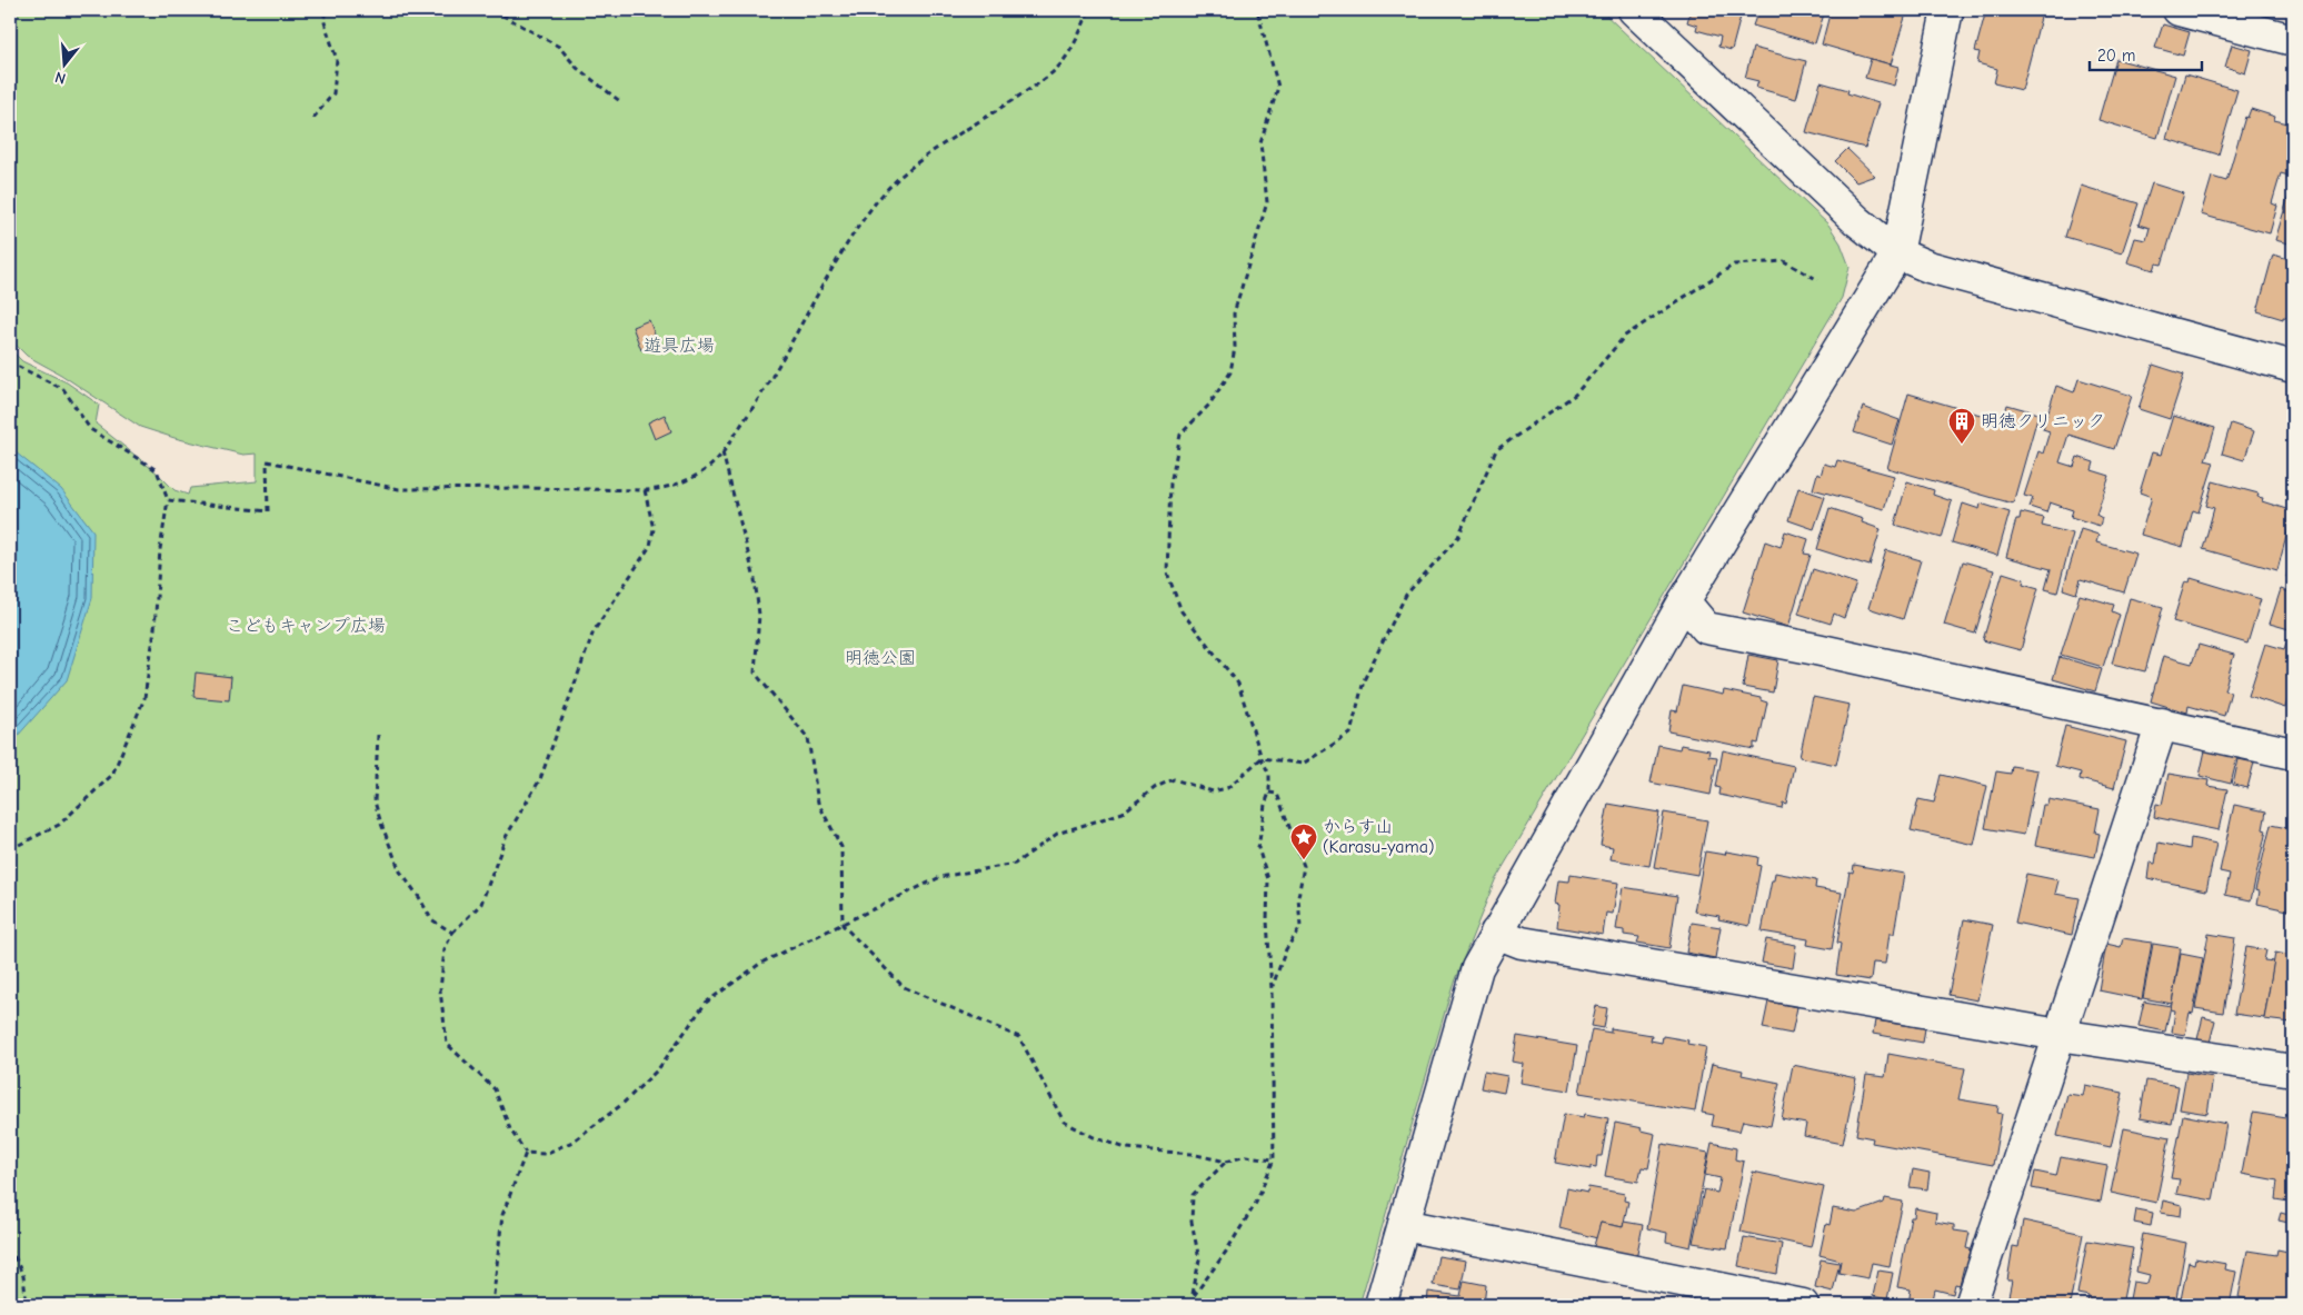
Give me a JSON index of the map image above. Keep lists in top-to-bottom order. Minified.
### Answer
{"parks":["遊具広場","こどもキャンプ広場","明徳公園"],"places":{"building":["明徳クリニック"],"place":["からす山 (Karasu-yama)"]},"scale_bar":"20 m","north":"bottom"}
